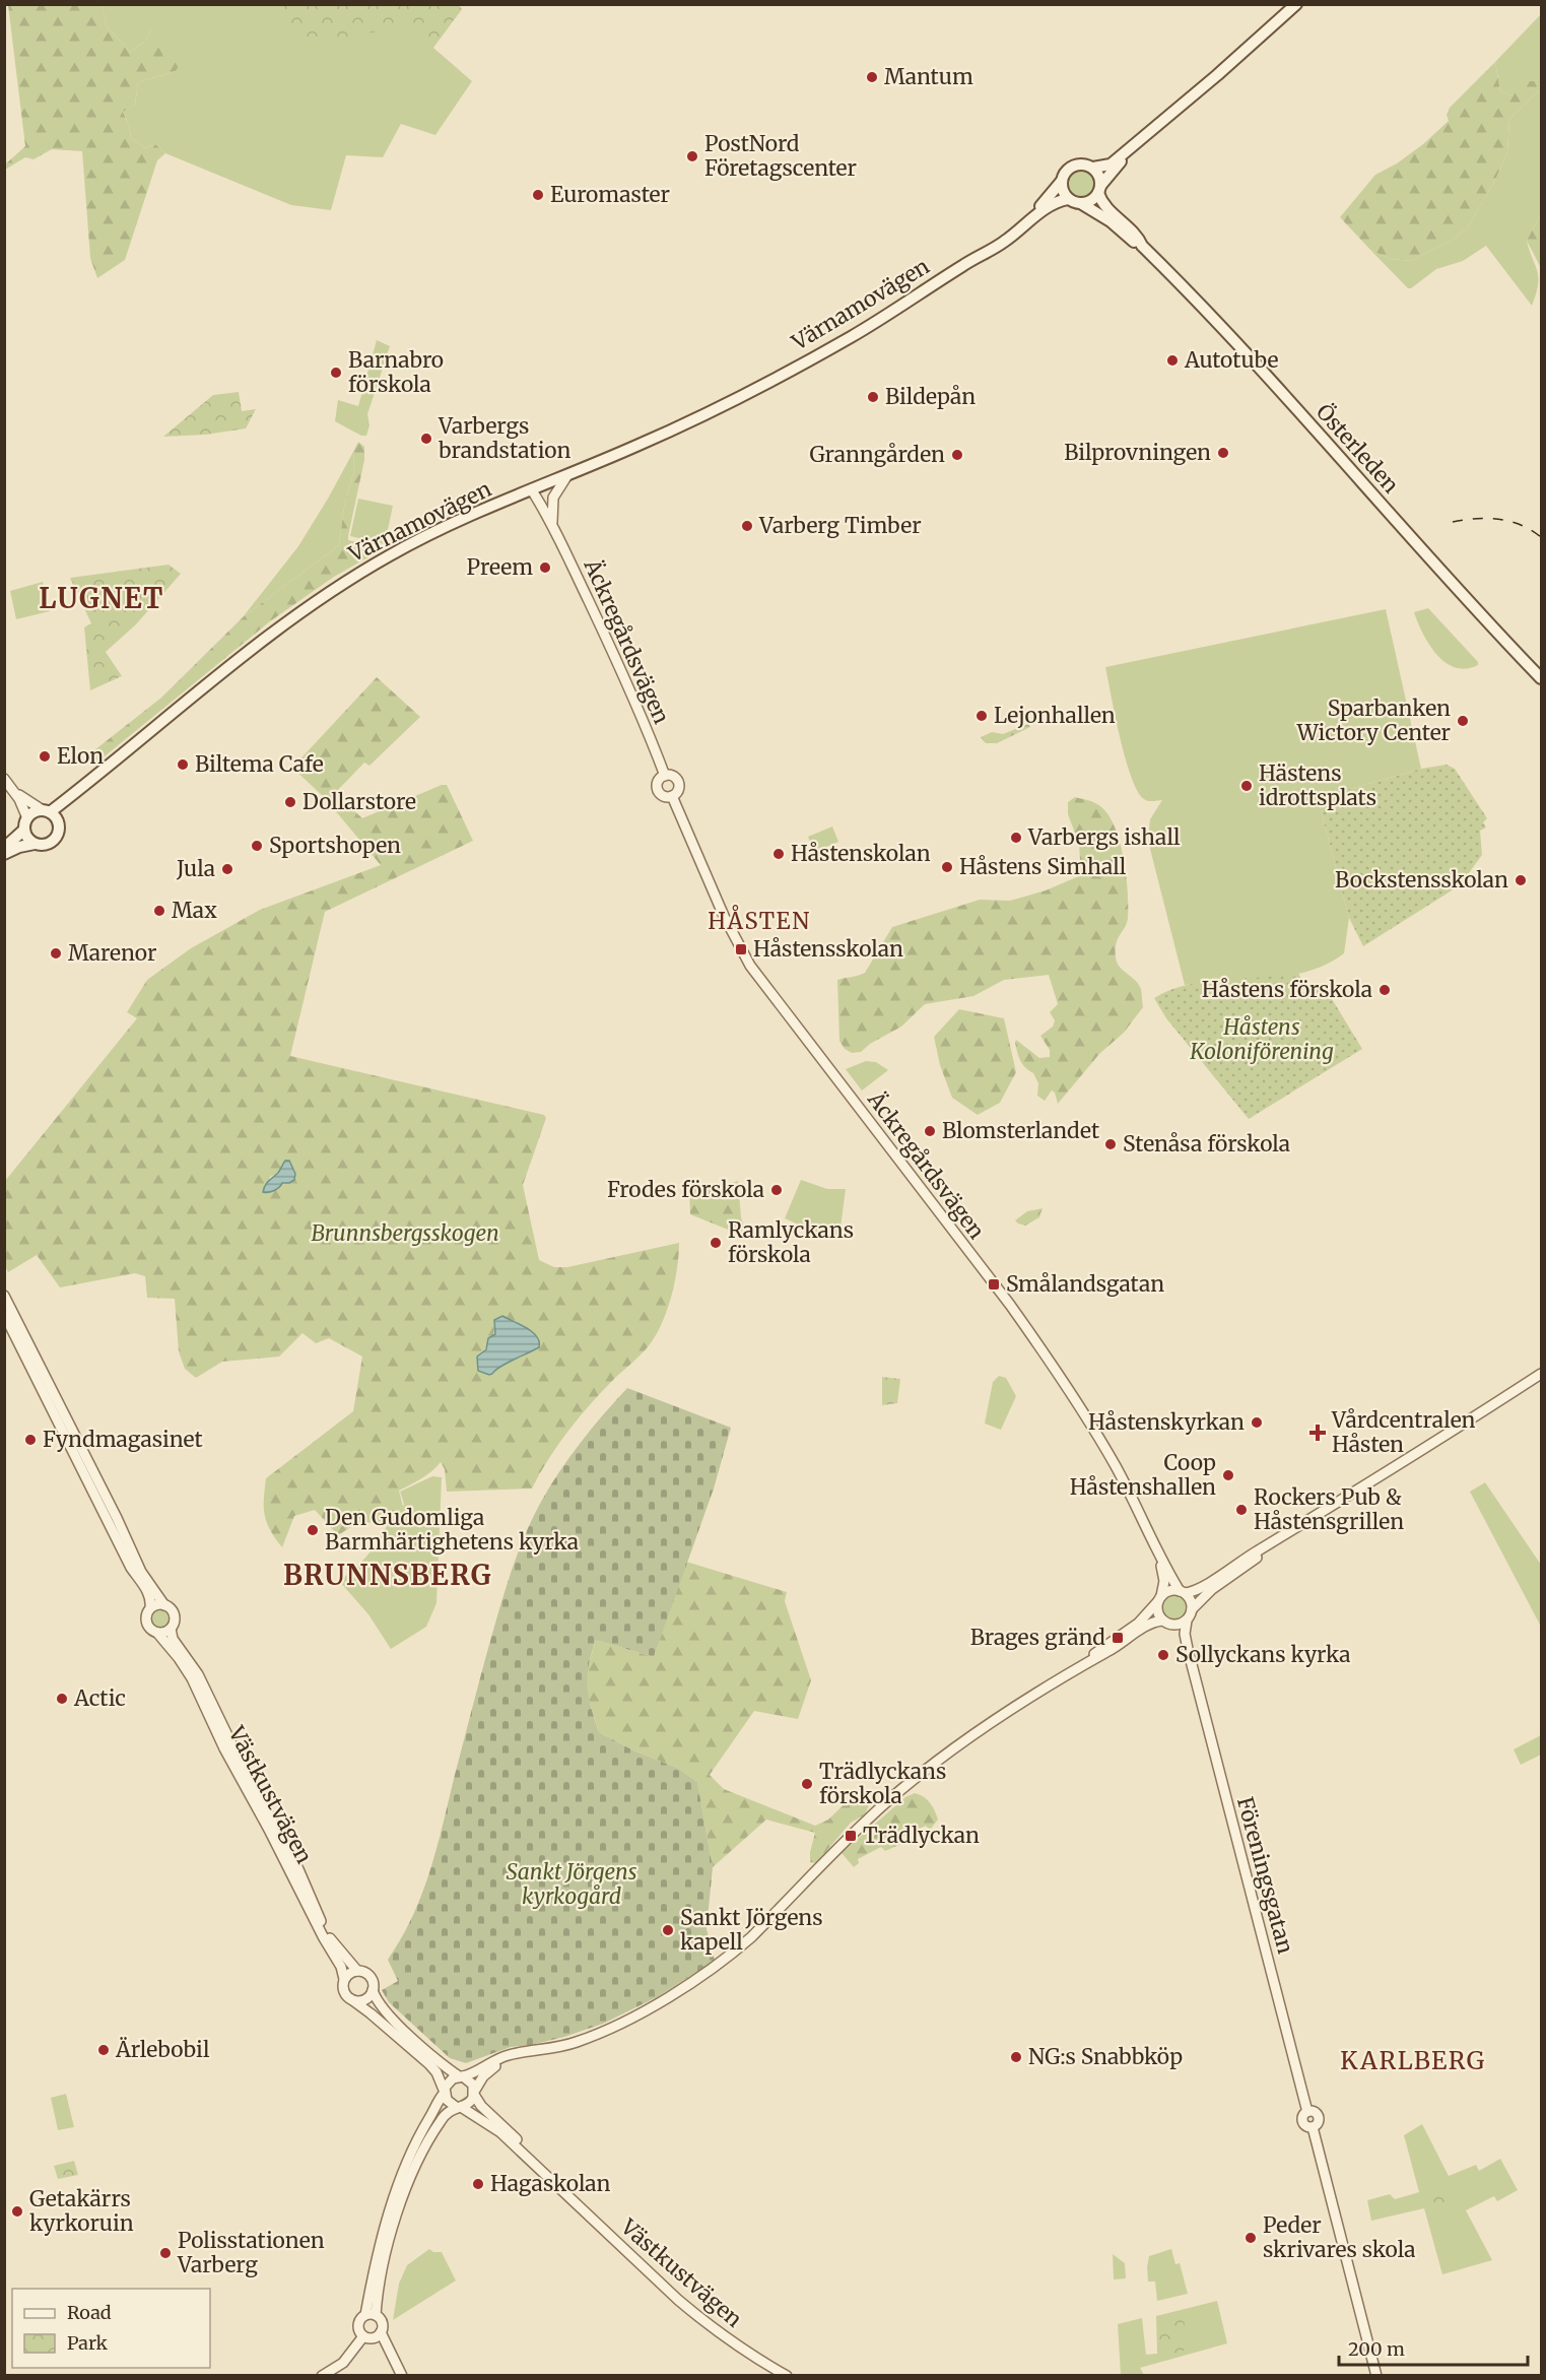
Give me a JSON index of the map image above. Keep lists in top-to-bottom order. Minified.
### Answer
{"streets":{"main road":["Värnamovägen","Österleden"],"street":["Äckregårdsvägen","Västkustvägen","Föreningsgatan"]},"crossings":[["Värnamovägen","Österleden"],["Värnamovägen","Äckregårdsvägen"],["Äckregårdsvägen","Föreningsgatan"]],"districts":["LUGNET","HÅSTEN","BRUNNSBERG","KARLBERG"],"parks":["Håstens Koloniförening","Brunnsbergsskogen","Sankt Jörgens kyrkogård"],"places":{"other":["Mantum","PostNord Företagscenter","Euromaster","Autotube","Barnabro förskola","Bildepån","Varbergs brandstation","Bilprovningen","Granngården","Varberg Timber","Preem","Lejonhallen","Sparbanken Wictory Center","Elon","Biltema Cafe","Hästens idrottsplats","Dollarstore","Varbergs ishall","Sportshopen","Håstenskolan","Håstens Simhall","Jula","Bockstensskolan","Max","Marenor","Håstens förskola","Blomsterlandet","Stenåsa förskola","Frodes förskola","Ramlyckans förskola","Håstenskyrkan","Fyndmagasinet","Coop Håstenshallen","Rockers Pub & Håstensgrillen","Den Gudomliga Barmhärtighetens kyrka","Sollyckans kyrka","Actic","Trädlyckans förskola","Sankt Jörgens kapell","Ärlebobil","NG:s Snabbköp","Hagaskolan","Getakärrs kyrkoruin","Peder skrivares skola","Polisstationen Varberg"],"transit":["Håstensskolan","Smålandsgatan","Brages gränd","Trädlyckan"],"health":["Vårdcentralen Håsten"]},"legend":["Road","Park"],"scale_bar":"200 m"}
